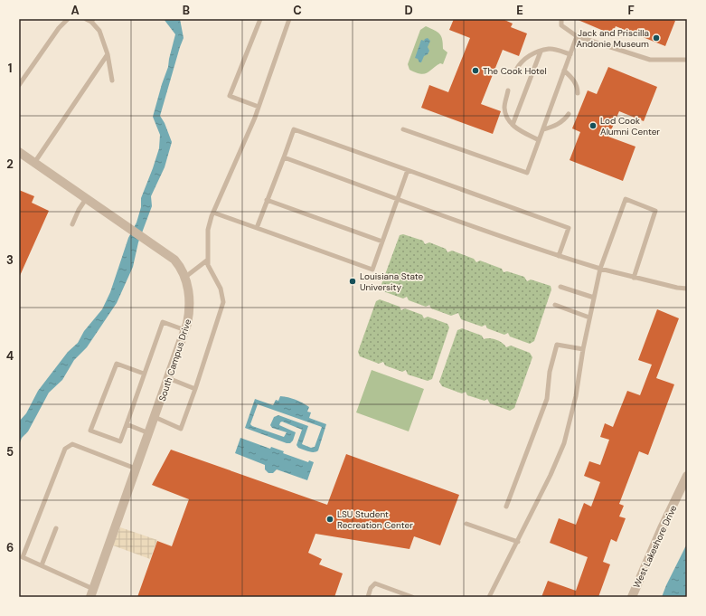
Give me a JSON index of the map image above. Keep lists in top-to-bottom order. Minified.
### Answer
{"streets":{"street":["South Campus Drive","West Lakeshore Drive"]},"places":["Jack and Priscilla Andonie Museum","The Cook Hotel","Lod Cook Alumni Center","Louisiana State University","LSU Student Recreation Center"],"grid":{"columns":["A","B","C","D","E","F"],"rows":["1","2","3","4","5","6"]}}
